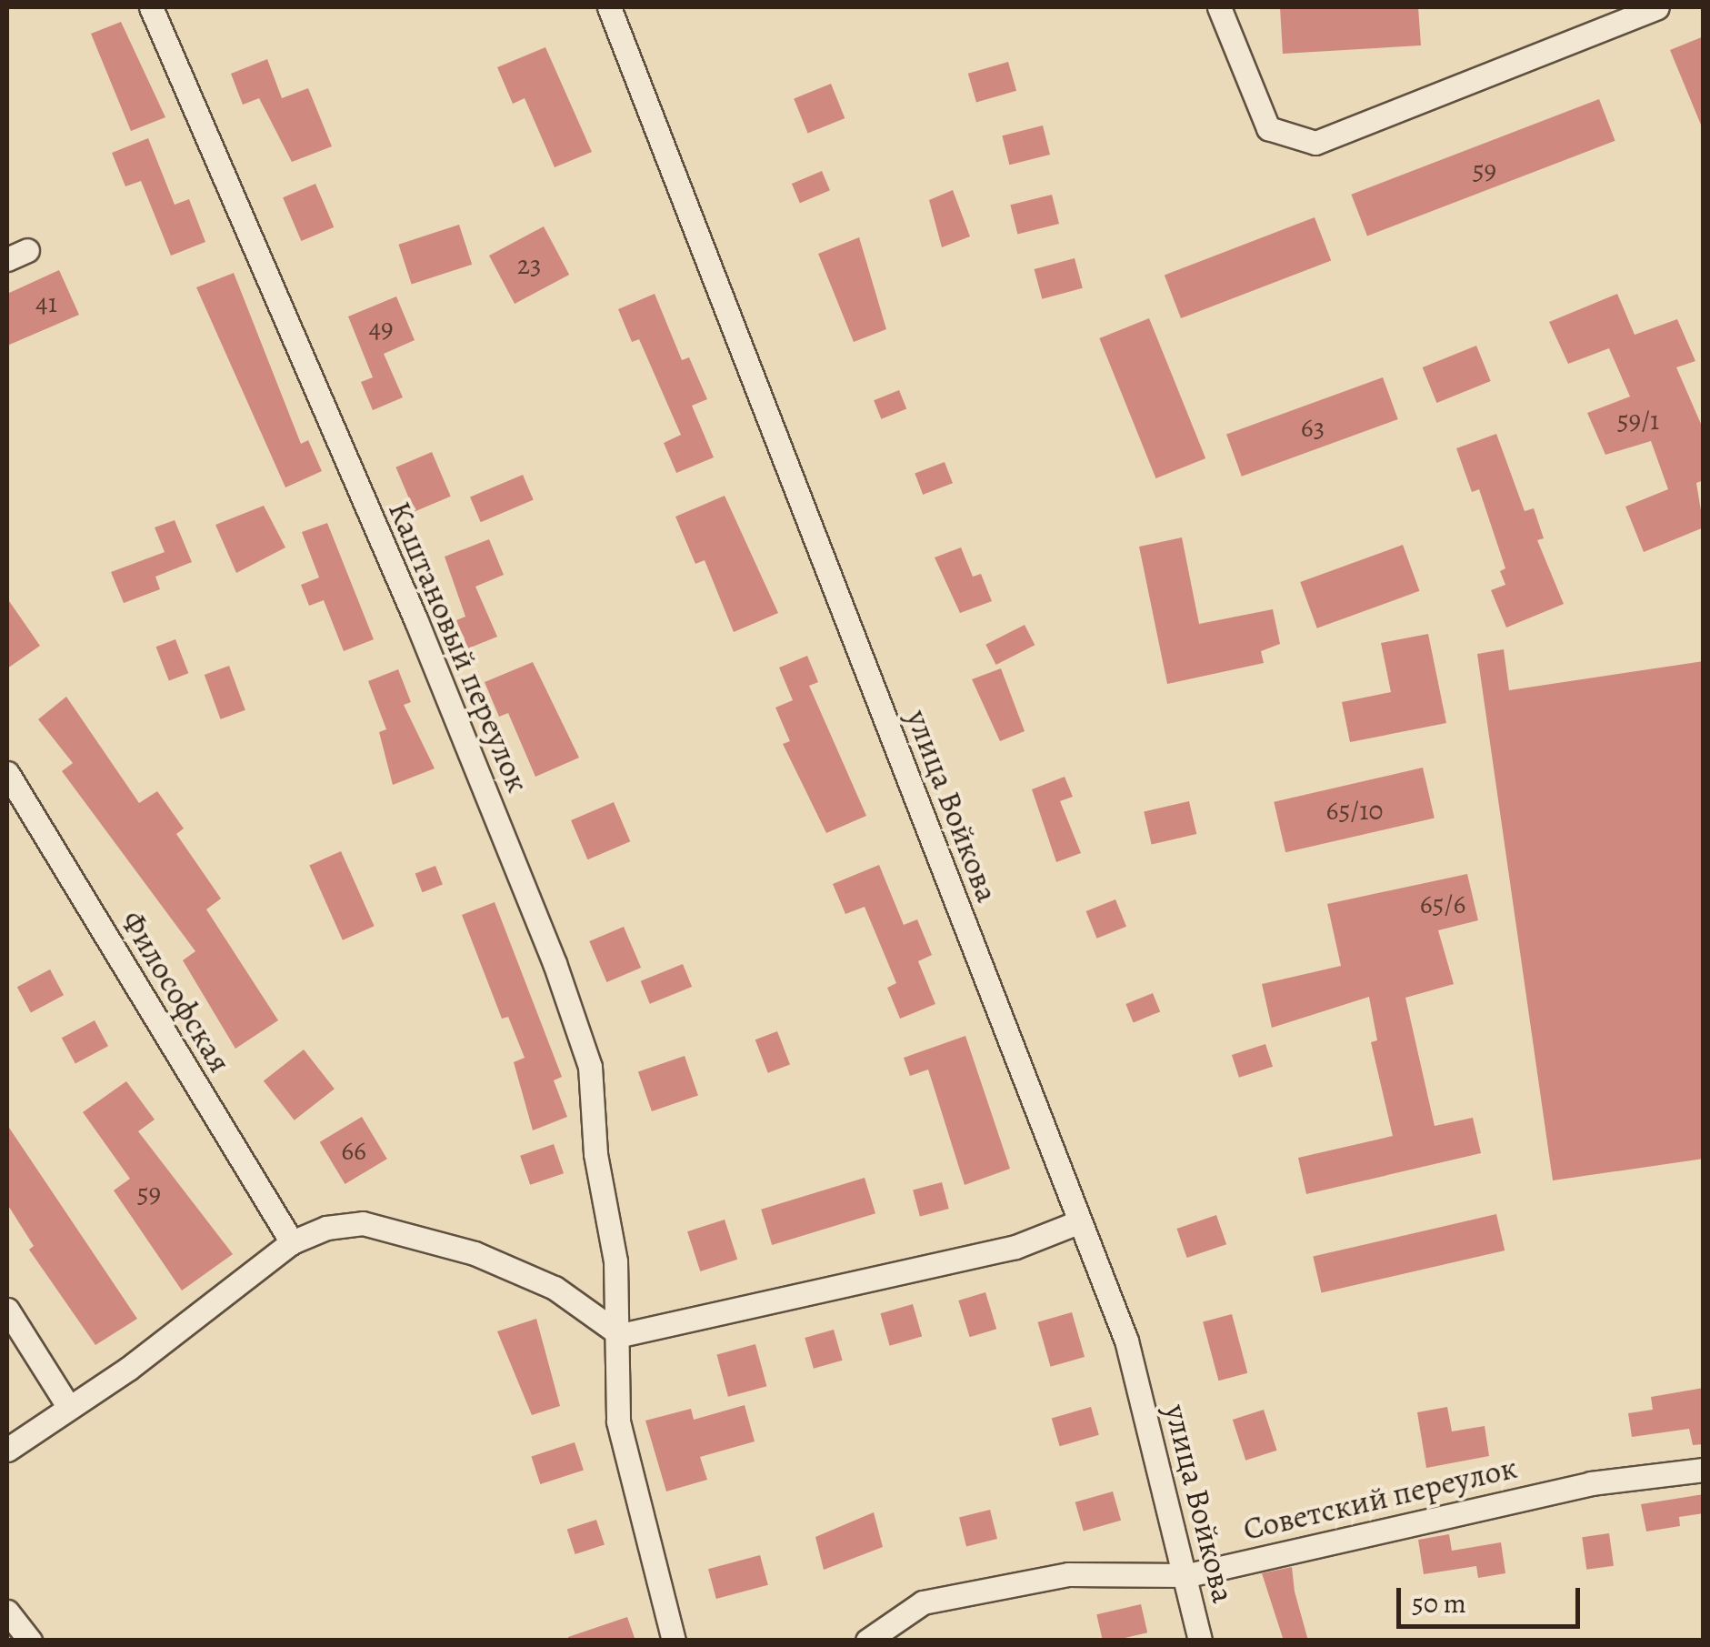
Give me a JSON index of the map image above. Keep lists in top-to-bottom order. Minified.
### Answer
{"streets":{"street":["Каштановый переулок","улица Войкова","Философская","Советский переулок"]},"crossings":[["улица Войкова","Советский переулок"]],"house_numbers":["59","23","41","49","59/1","63","65/10","65/6","66","59"],"scale_bar":"50 m"}
